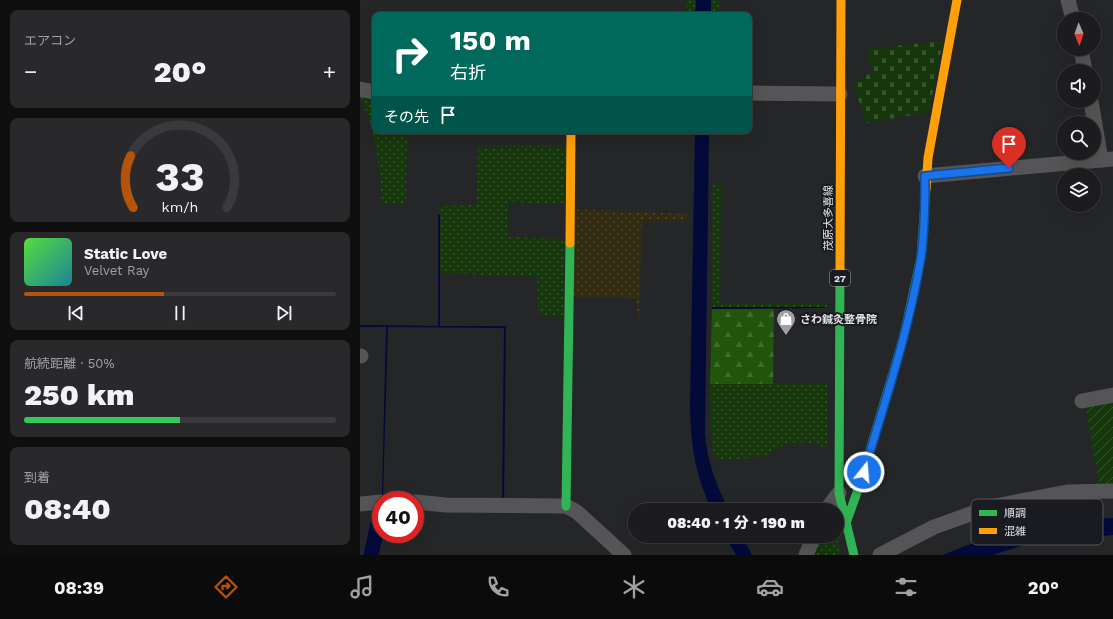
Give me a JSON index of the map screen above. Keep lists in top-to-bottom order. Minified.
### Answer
{"streets":{"street":["茂原大多喜線","27"]},"places":{"shop":["さわ鍼灸整骨院"]},"legend":["順調","混雑"],"north":"bottom","page":{"tile":["エアコン",["航続距離 · 50%","250 km"],["到着","08:40"]],"turn":["150 m","右折"],"heat":["−","20°","+"],"then":"その先","song":["Static Love","Velvet Ray"],"limit":"40","trip":"08:40 · 1 分 · 190 m","tabs":["08:39","20°"],"gauge":["33","km/h"]}}
